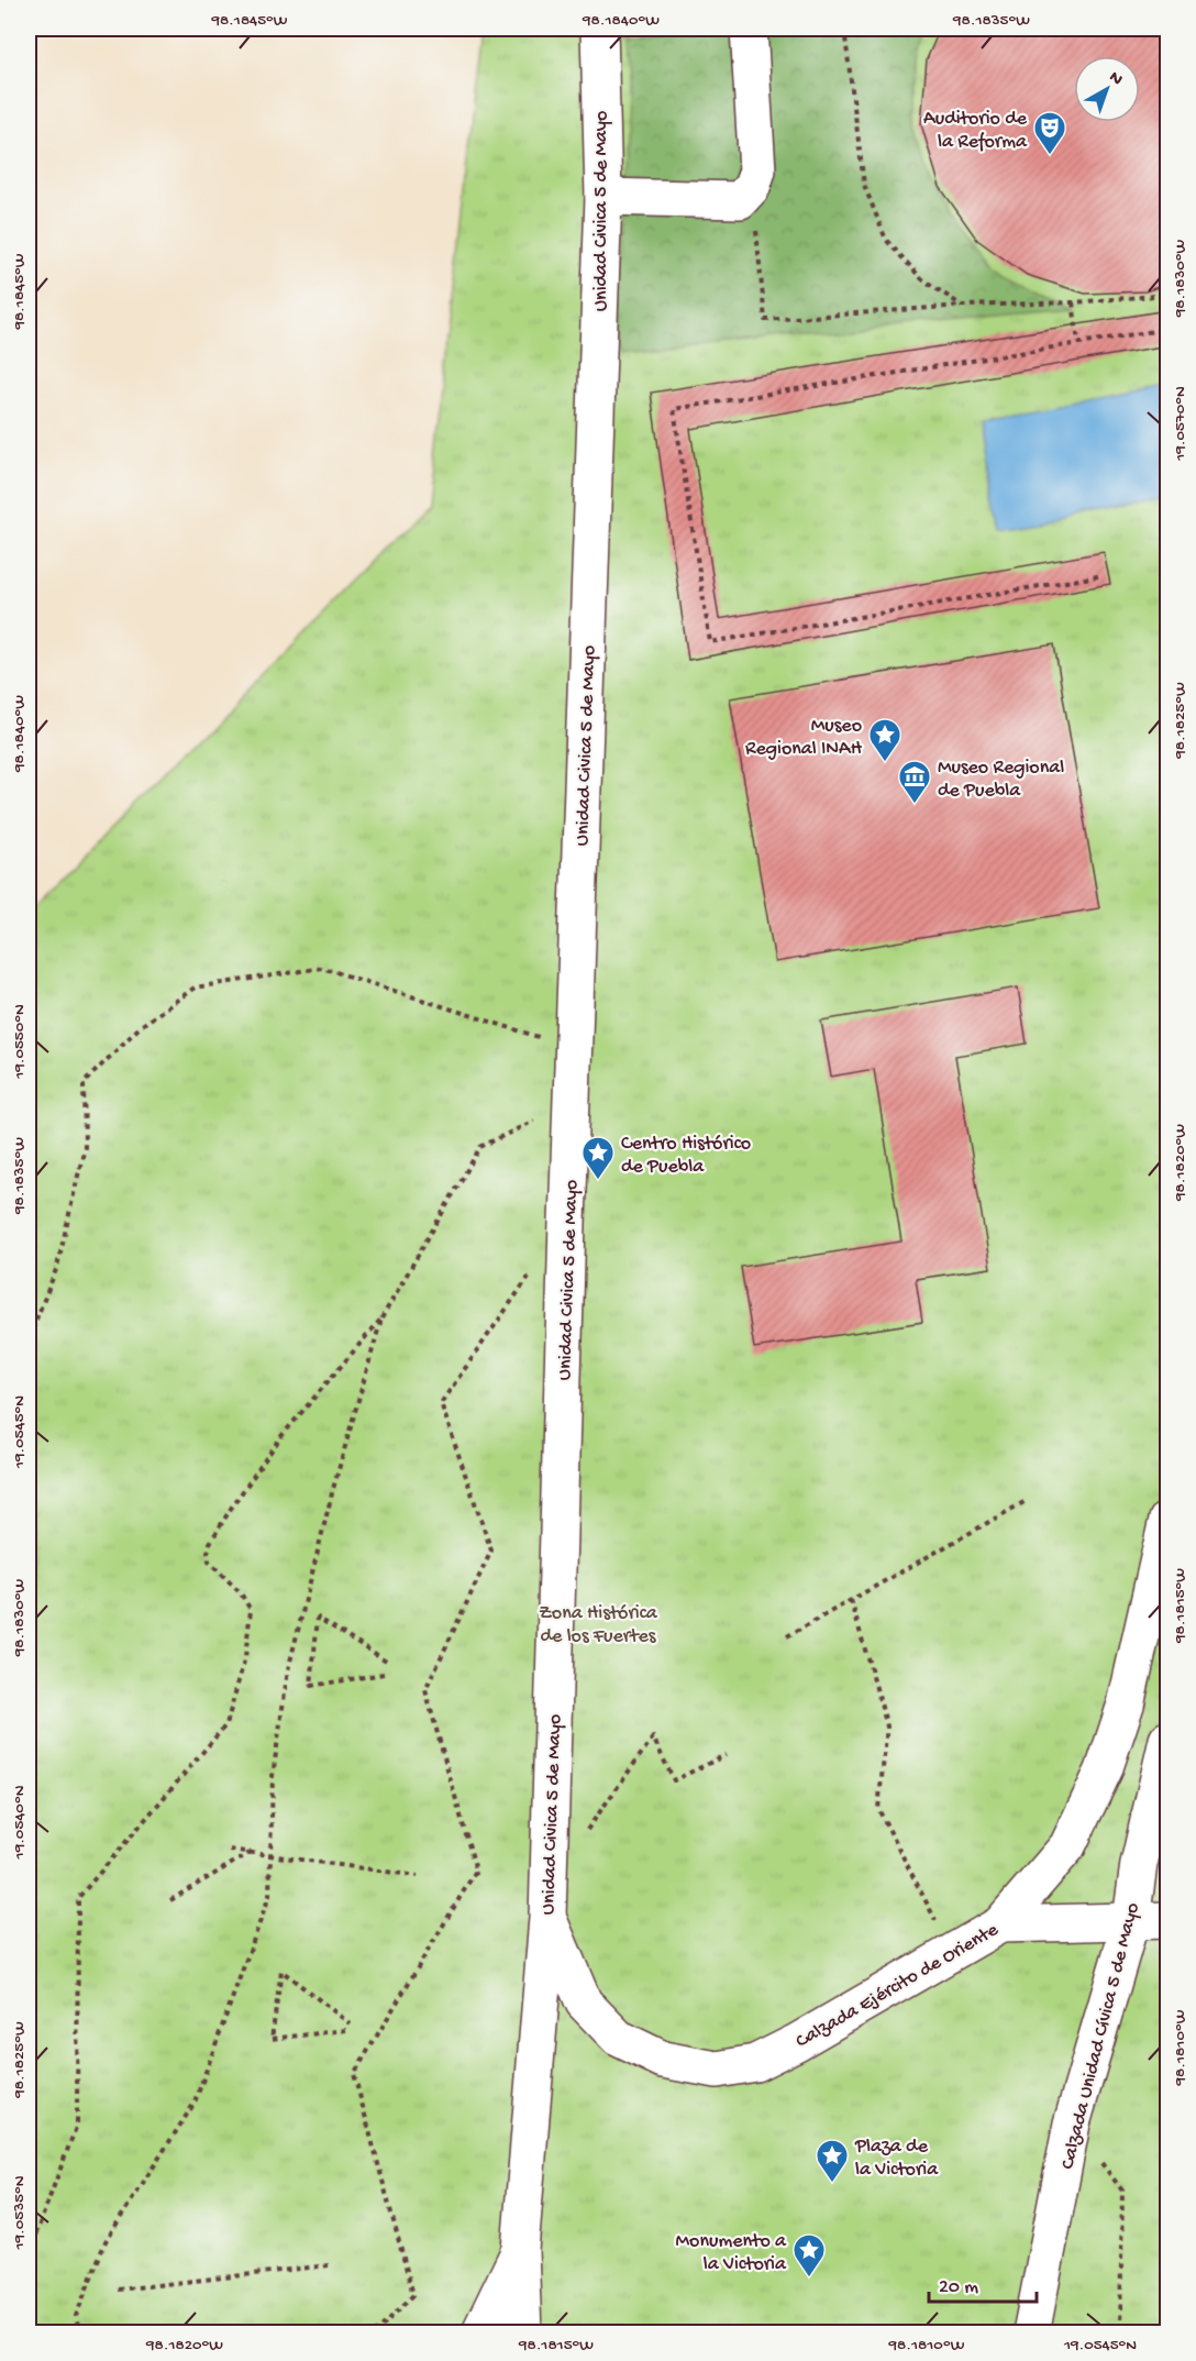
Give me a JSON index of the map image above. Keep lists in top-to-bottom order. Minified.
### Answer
{"streets":{"lane":["Unidad Civica 5 de Mayo","Calzada Ejército de Oriente","Calzada Unidad Cívica 5 de Mayo"]},"crossings":[["Unidad Civica 5 de Mayo","Calzada Ejército de Oriente"]],"parks":["Zona Histórica de los Fuertes"],"places":{"theatre":["Auditorio de la Reforma"],"place":["Museo Regional INAH","Centro Histórico de Puebla","Plaza de la Victoria","Monumento a la Victoria"],"museum":["Museo Regional de Puebla"]},"scale_bar":"20 m","north":"top right","coordinates":["98.1845°W","98.1840°W","98.1835°W","98.1830°W","19.0570°N","98.1825°W","19.0550°N","98.1820°W","19.0545°N","98.1815°W","19.0540°N","98.1810°W","19.0535°N"]}
